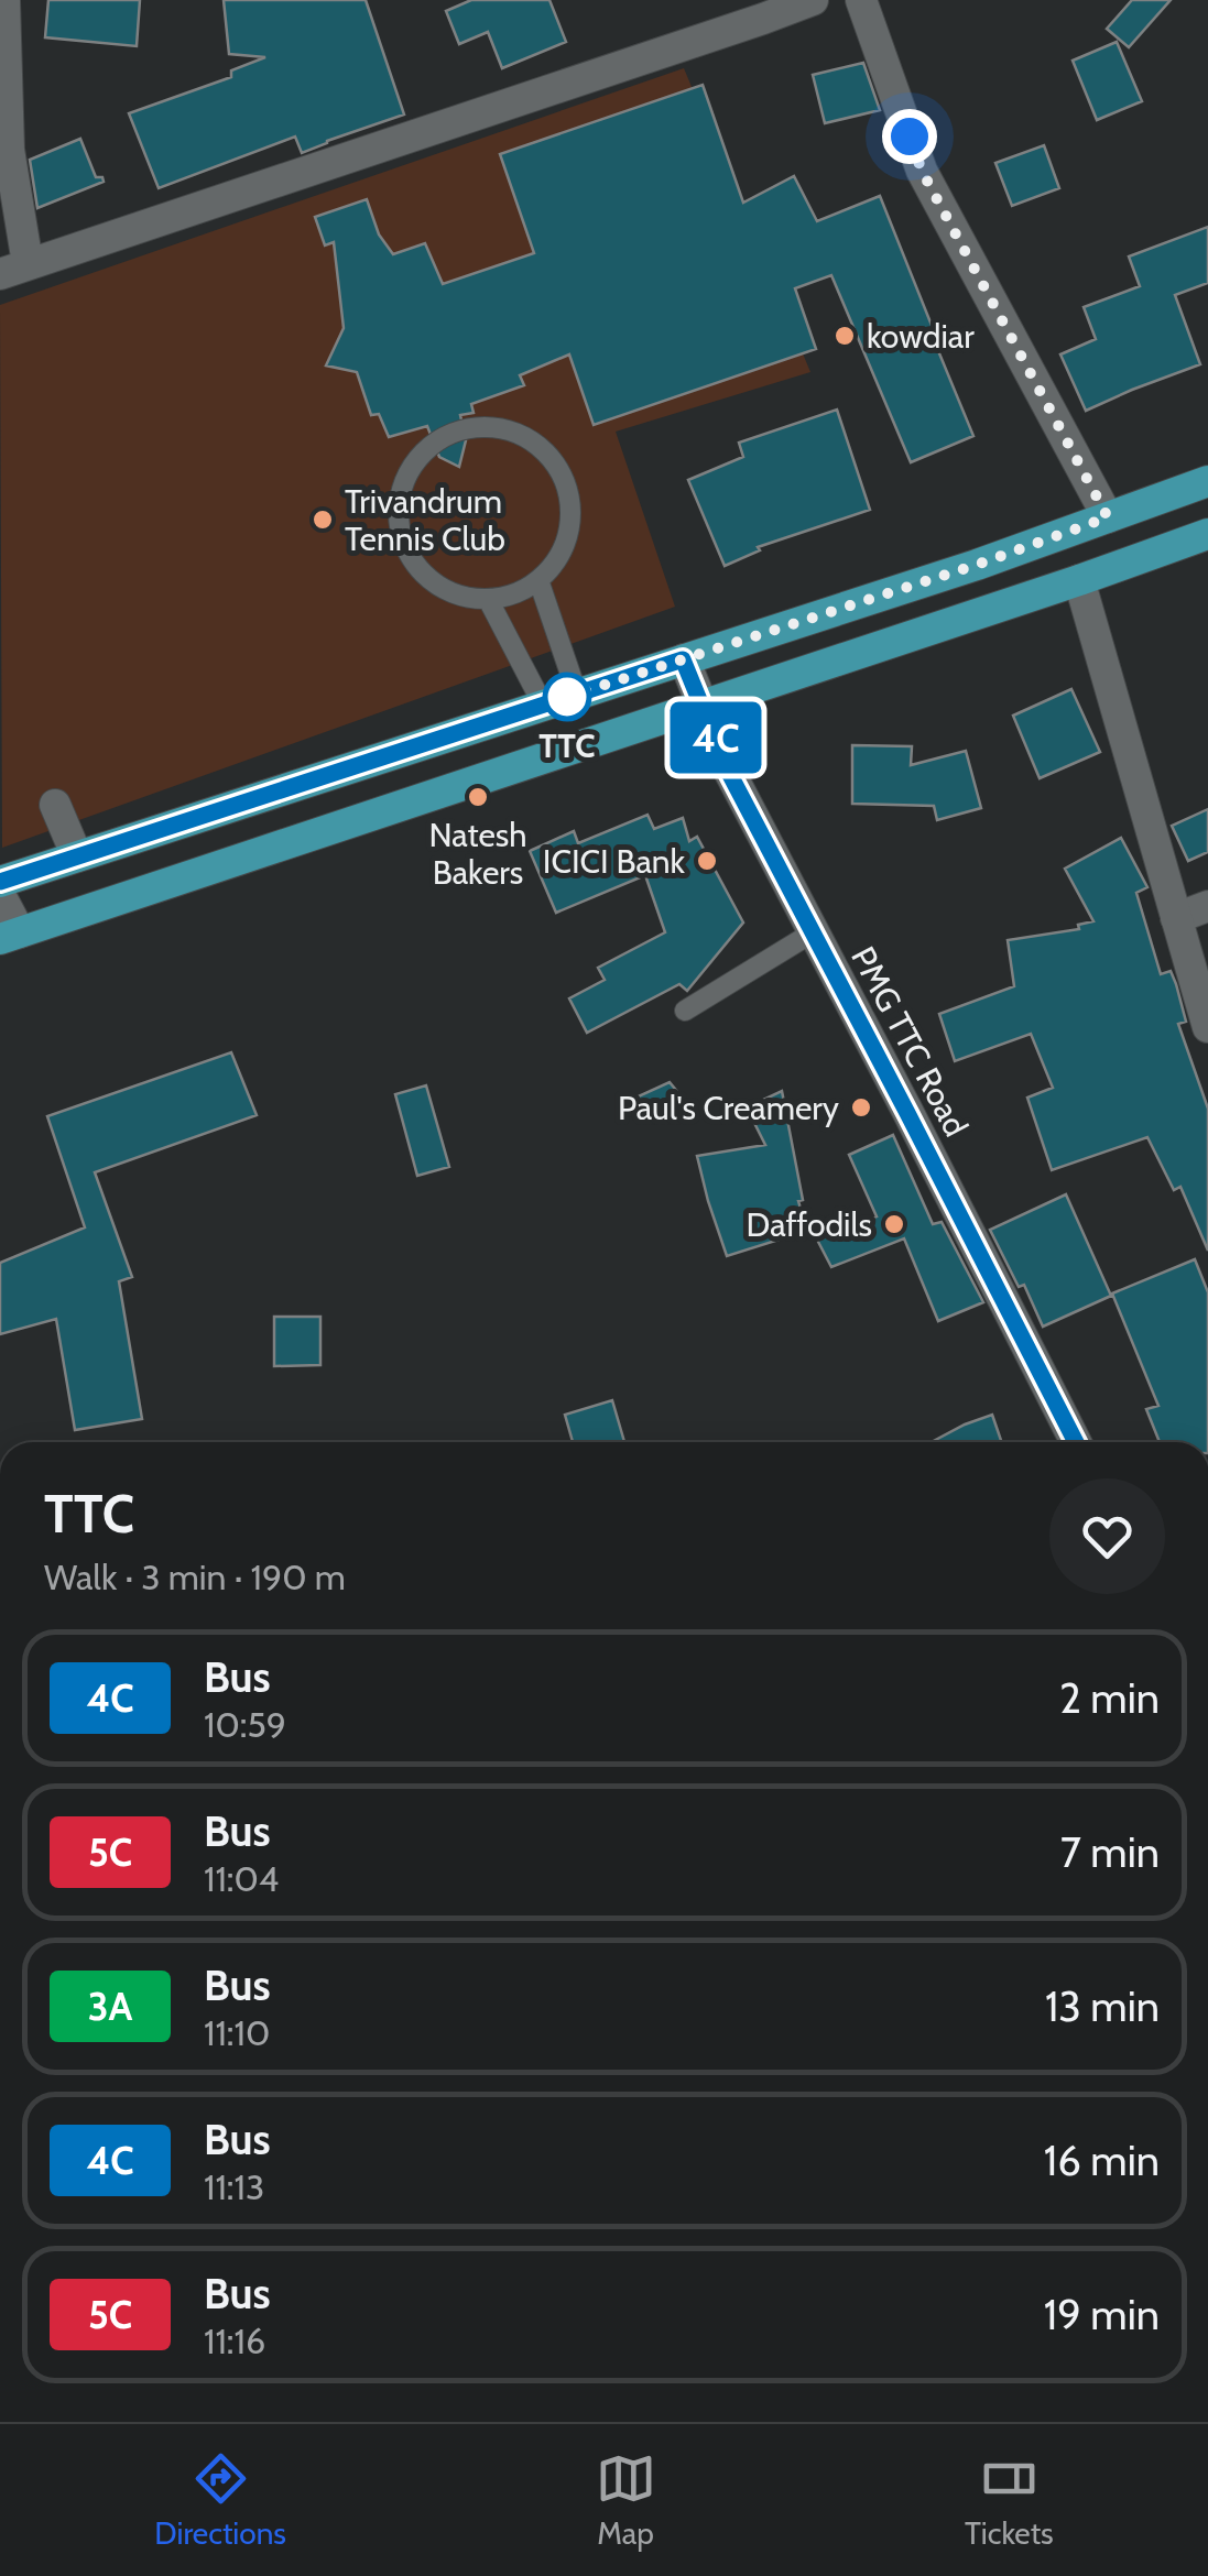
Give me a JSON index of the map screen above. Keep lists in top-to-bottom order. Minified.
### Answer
{"streets":{"street":["PMG TTC Road"]},"places":["kowdiar","Trivandrum Tennis Club","TTC","Natesh Bakers","ICICI Bank","Paul's Creamery","Daffodils"],"lines":["bus line 4C"],"page":{"on_map":"4C","heading":["TTC","Walk · 3 min · 190 m"],"list":[{"mark":"4C","name":"Bus","note":"10:59","value":"2 min"},{"mark":"5C","name":"Bus","note":"11:04","value":"7 min"},{"mark":"3A","name":"Bus","note":"11:10","value":"13 min"},{"mark":"4C","name":"Bus","note":"11:13","value":"16 min"},{"mark":"5C","name":"Bus","note":"11:16","value":"19 min"}],"tabs":["Directions","Map","Tickets"]}}
